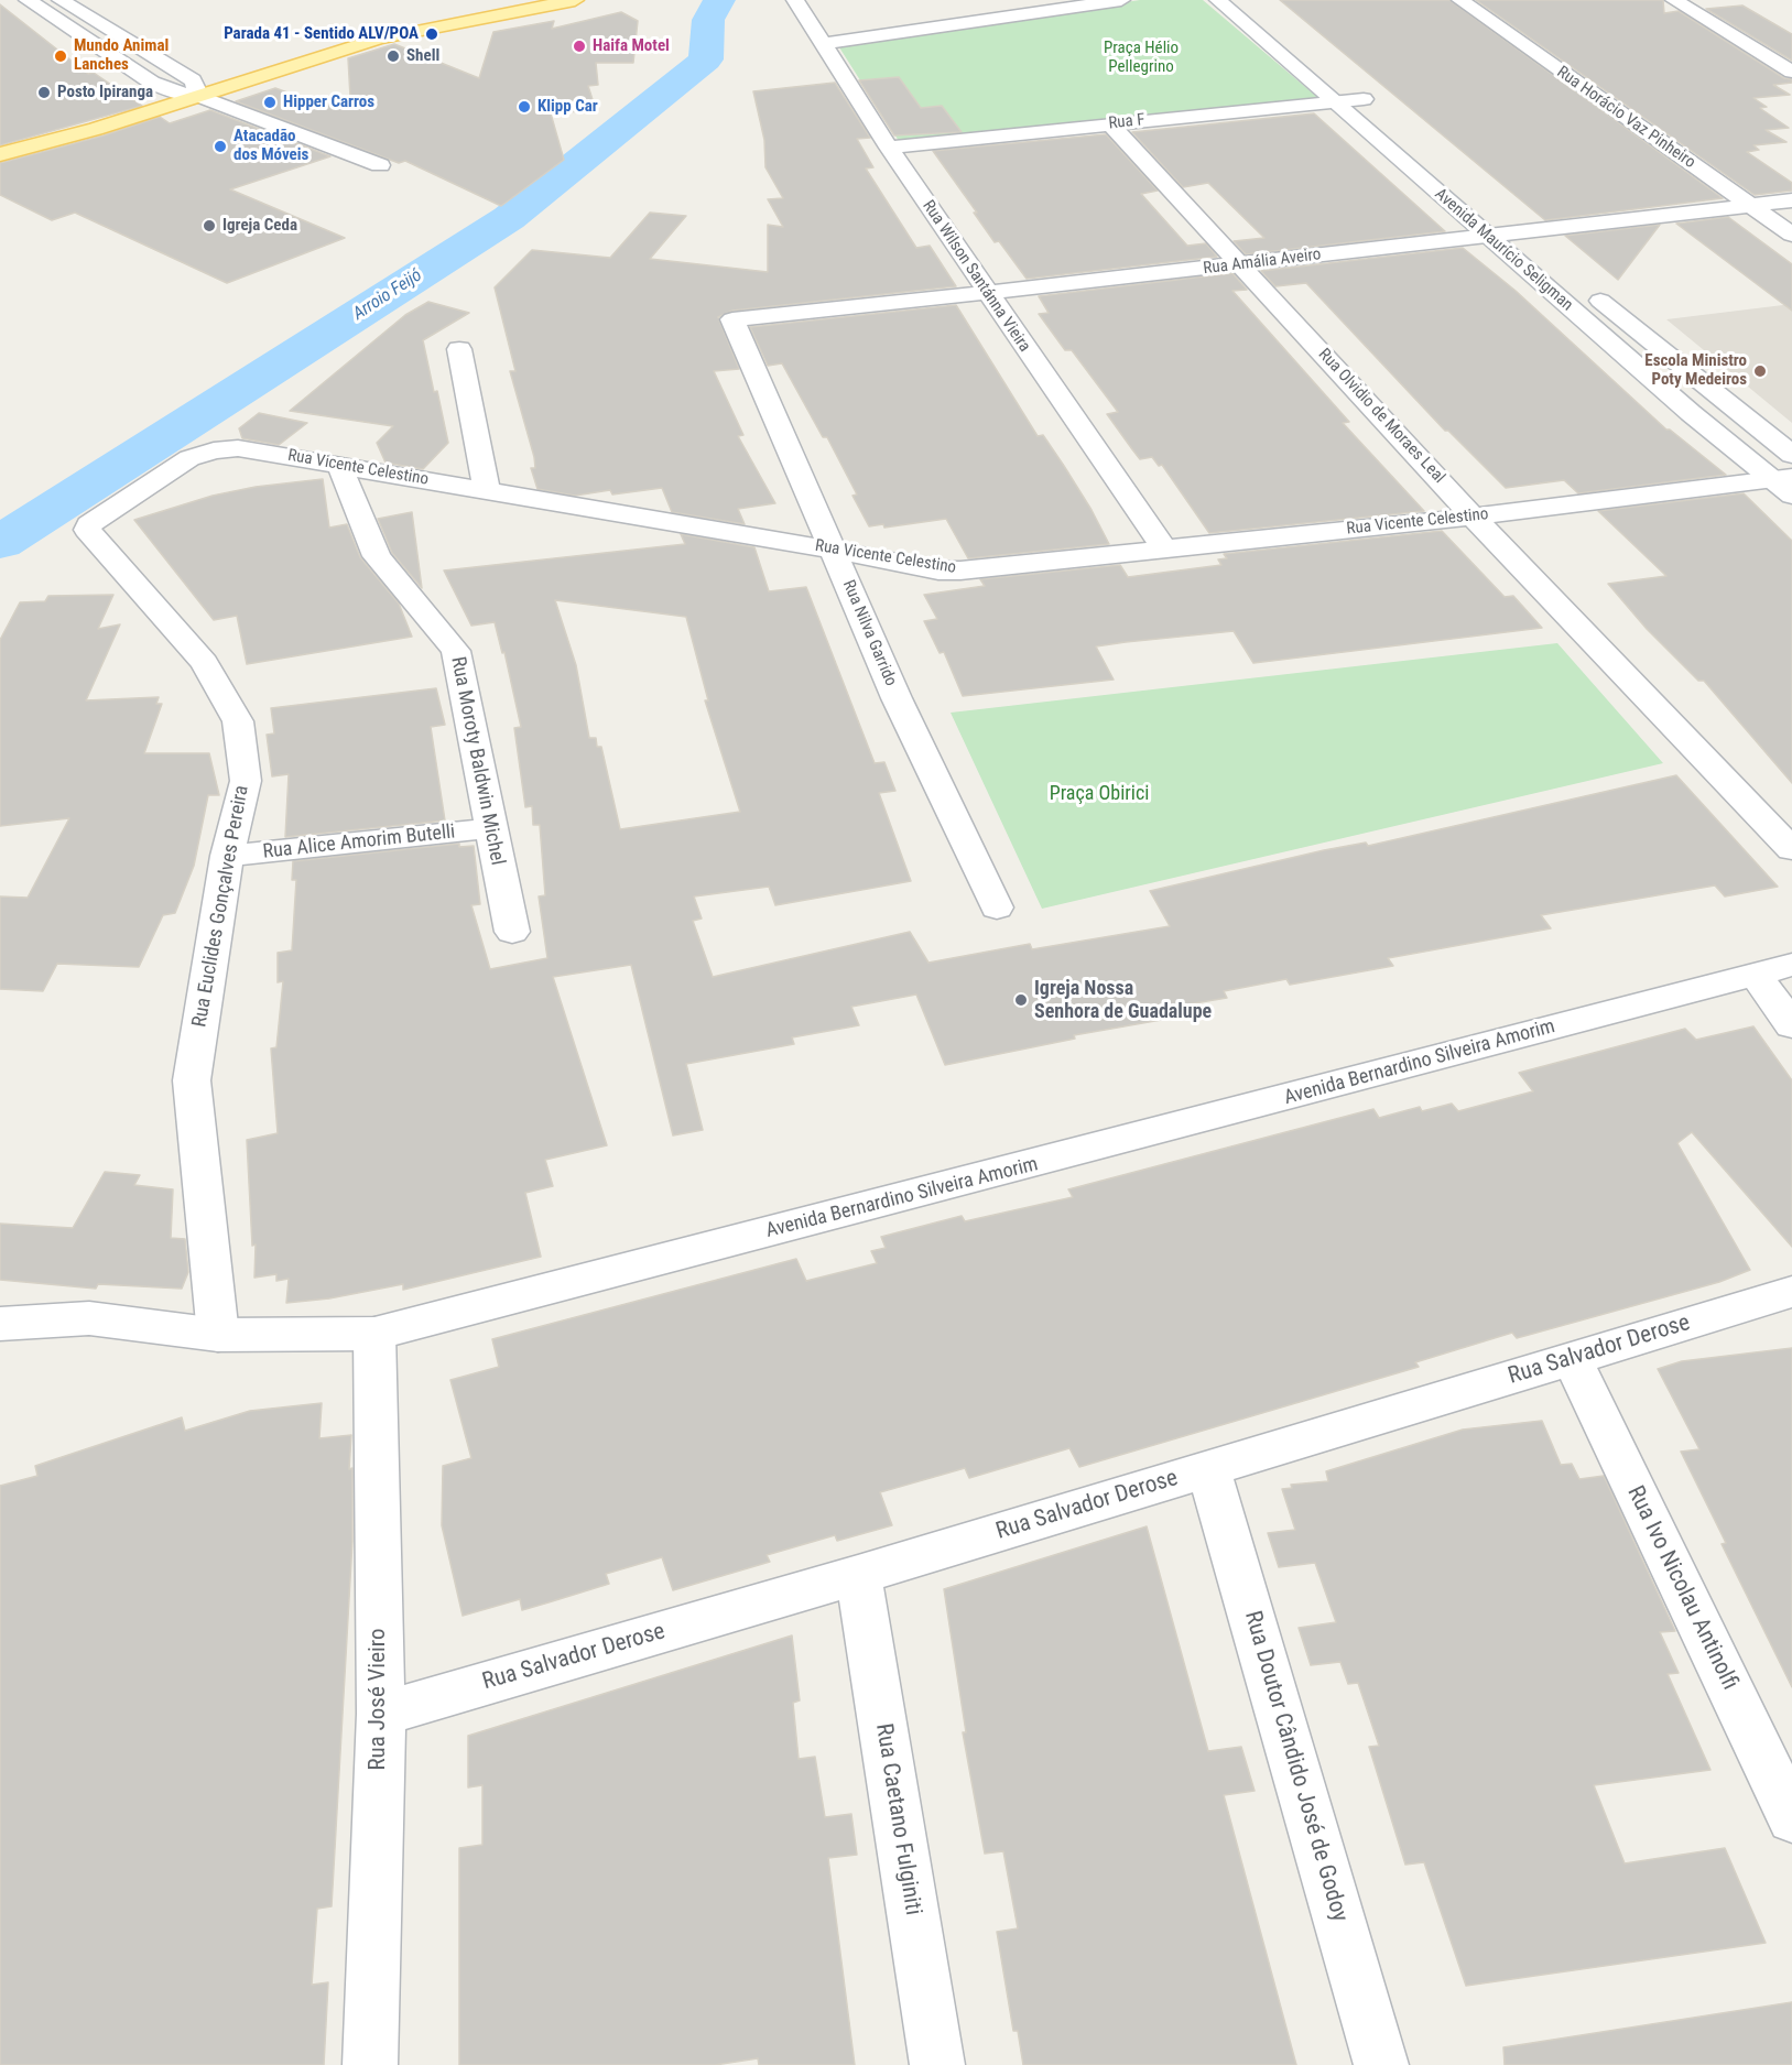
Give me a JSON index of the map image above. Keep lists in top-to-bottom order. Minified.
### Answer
{"streets":{"street":["Rua Horácio Vaz Pinheiro","Rua F","Avenida Maurício Seligman","Rua Amália Aveiro","Rua Wilson Santánna Vieira","Rua Olvidio de Moraes Leal","Rua Vicente Celestino","Rua Nilva Garrido","Rua Moroty Baldwin Michel","Rua Alice Amorim Butelli","Rua Euclides Gonçalves Pereira","Avenida Bernardino Silveira Amorim","Rua Salvador Derose","Rua Ivo Nicolau Antinolfi","Rua José Vieiro","Rua Doutor Cândido José de Godoy","Rua Caetano Fulginiti"]},"crossings":[["Rua Horácio Vaz Pinheiro","Rua Amália Aveiro"],["Rua F","Avenida Maurício Seligman"],["Rua F","Rua Wilson Santánna Vieira"],["Rua F","Rua Olvidio de Moraes Leal"],["Avenida Maurício Seligman","Rua Amália Aveiro"],["Avenida Maurício Seligman","Rua Vicente Celestino"],["Rua Amália Aveiro","Rua Wilson Santánna Vieira"],["Rua Amália Aveiro","Rua Olvidio de Moraes Leal"],["Rua Amália Aveiro","Rua Nilva Garrido"],["Rua Wilson Santánna Vieira","Rua Vicente Celestino"],["Rua Olvidio de Moraes Leal","Rua Vicente Celestino"],["Rua Vicente Celestino","Rua Nilva Garrido"],["Rua Vicente Celestino","Rua Moroty Baldwin Michel"],["Rua Vicente Celestino","Rua Euclides Gonçalves Pereira"],["Rua Moroty Baldwin Michel","Rua Alice Amorim Butelli"],["Rua Alice Amorim Butelli","Rua Euclides Gonçalves Pereira"],["Rua Euclides Gonçalves Pereira","Avenida Bernardino Silveira Amorim"],["Avenida Bernardino Silveira Amorim","Rua José Vieiro"],["Rua Salvador Derose","Rua Ivo Nicolau Antinolfi"],["Rua Salvador Derose","Rua José Vieiro"],["Rua Salvador Derose","Rua Doutor Cândido José de Godoy"],["Rua Salvador Derose","Rua Caetano Fulginiti"]],"water":["Arroio Feijó"],"parks":["Praça Hélio Pellegrino","Praça Obirici"],"places":["Parada 41 - Sentido ALV/POA","Haifa Motel","Mundo Animal Lanches","Shell","Posto Ipiranga","Hipper Carros","Klipp Car","Atacadão dos Móveis","Igreja Ceda","Escola Ministro Poty Medeiros","Igreja Nossa Senhora de Guadalupe"]}
